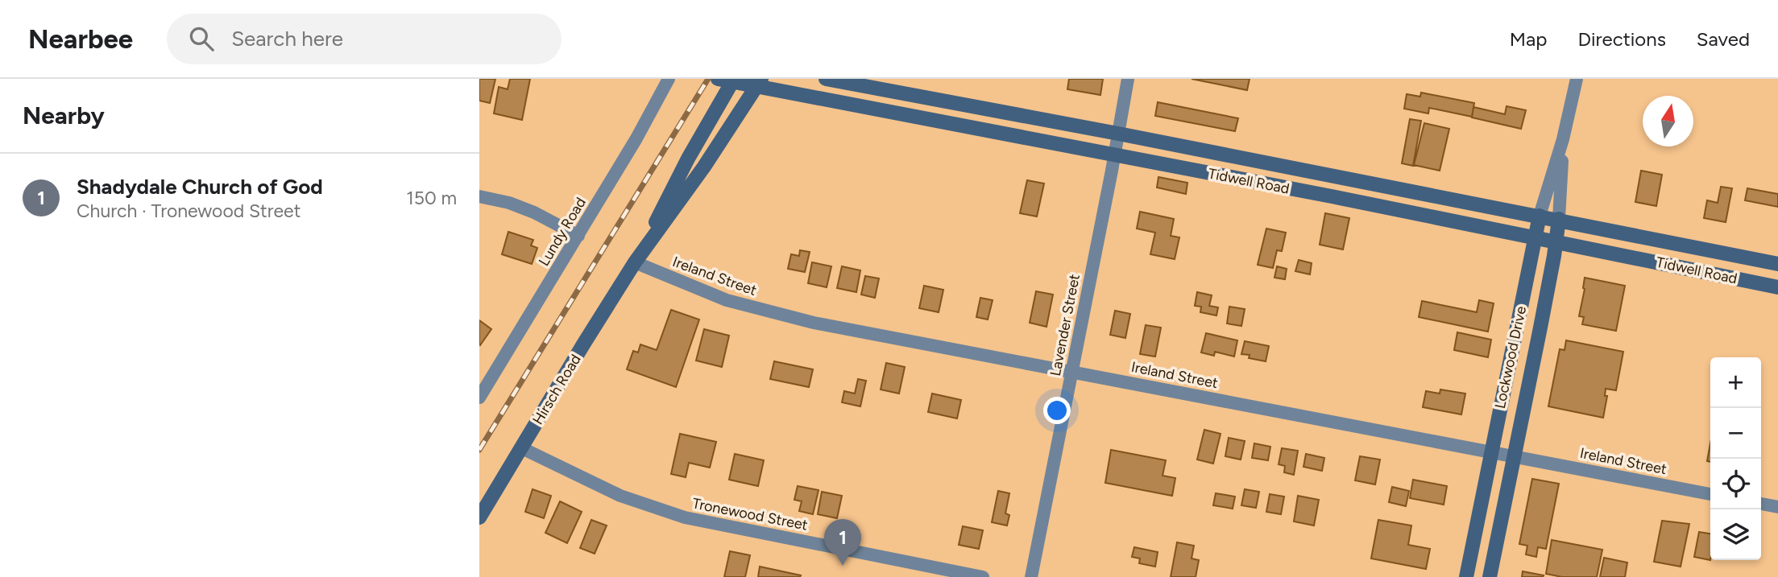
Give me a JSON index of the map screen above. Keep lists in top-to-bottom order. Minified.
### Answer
{"streets":{"main road":["Tidwell Road","Lockwood Drive","Hirsch Road"],"street":["Lundy Road","Ireland Street","Lavender Street","Tronewood Street"]},"crossings":[["Tidwell Road","Lavender Street"],["Tidwell Road","Lockwood Drive"],["Tidwell Road","Hirsch Road"],["Ireland Street","Lavender Street"],["Ireland Street","Lockwood Drive"],["Ireland Street","Hirsch Road"],["Hirsch Road","Tronewood Street"]],"north":"top","page":{"header":"Nearbee","search":"Search here","nav":["Map","Directions","Saved"],"heading":"Nearby","list":[{"mark":"1","name":"Shadydale Church of God","note":"Church · Tronewood Street","value":"150 m"}],"map_buttons":["+","−"],"pins":"1"}}
